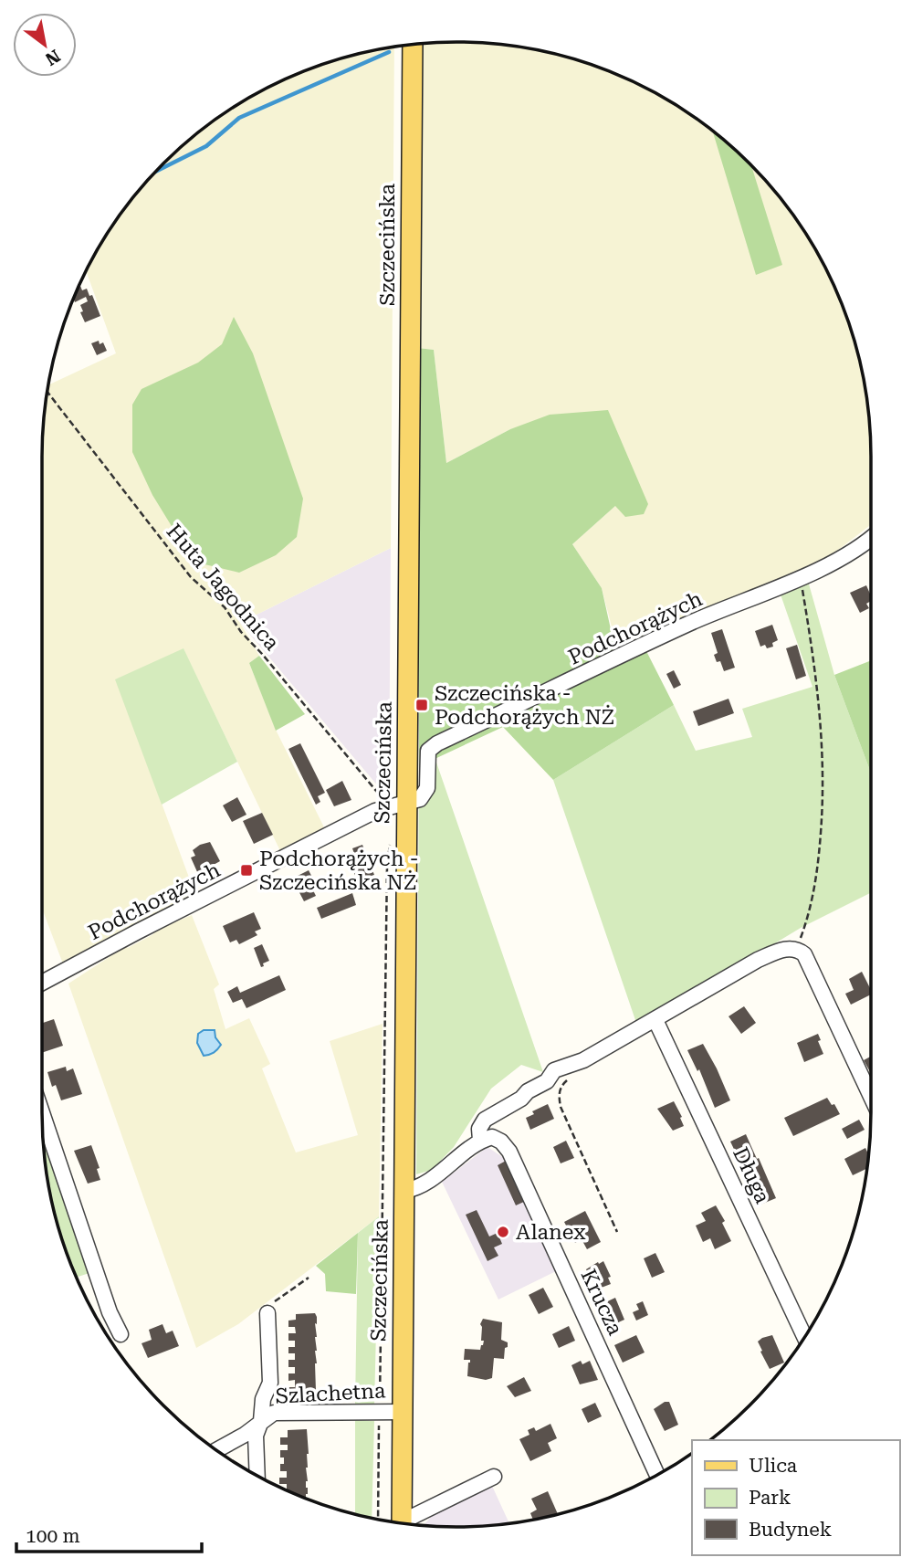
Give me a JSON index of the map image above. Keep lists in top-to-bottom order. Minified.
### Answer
{"streets":{"main road":["Szczecińska"],"street":["Podchorążych","Długa","Krucza","Szlachetna"],"path":["Huta Jagodnica"]},"crossings":[["Szczecińska","Huta Jagodnica"],["Szczecińska","Podchorążych"],["Szczecińska","Szlachetna"],["Huta Jagodnica","Podchorążych"]],"places":{"transit":["Szczecińska - Podchorążych NŻ","Podchorążych - Szczecińska NŻ"],"other":["Alanex"]},"legend":["Ulica","Park","Budynek"],"scale_bar":"100 m","north":"bottom right"}
